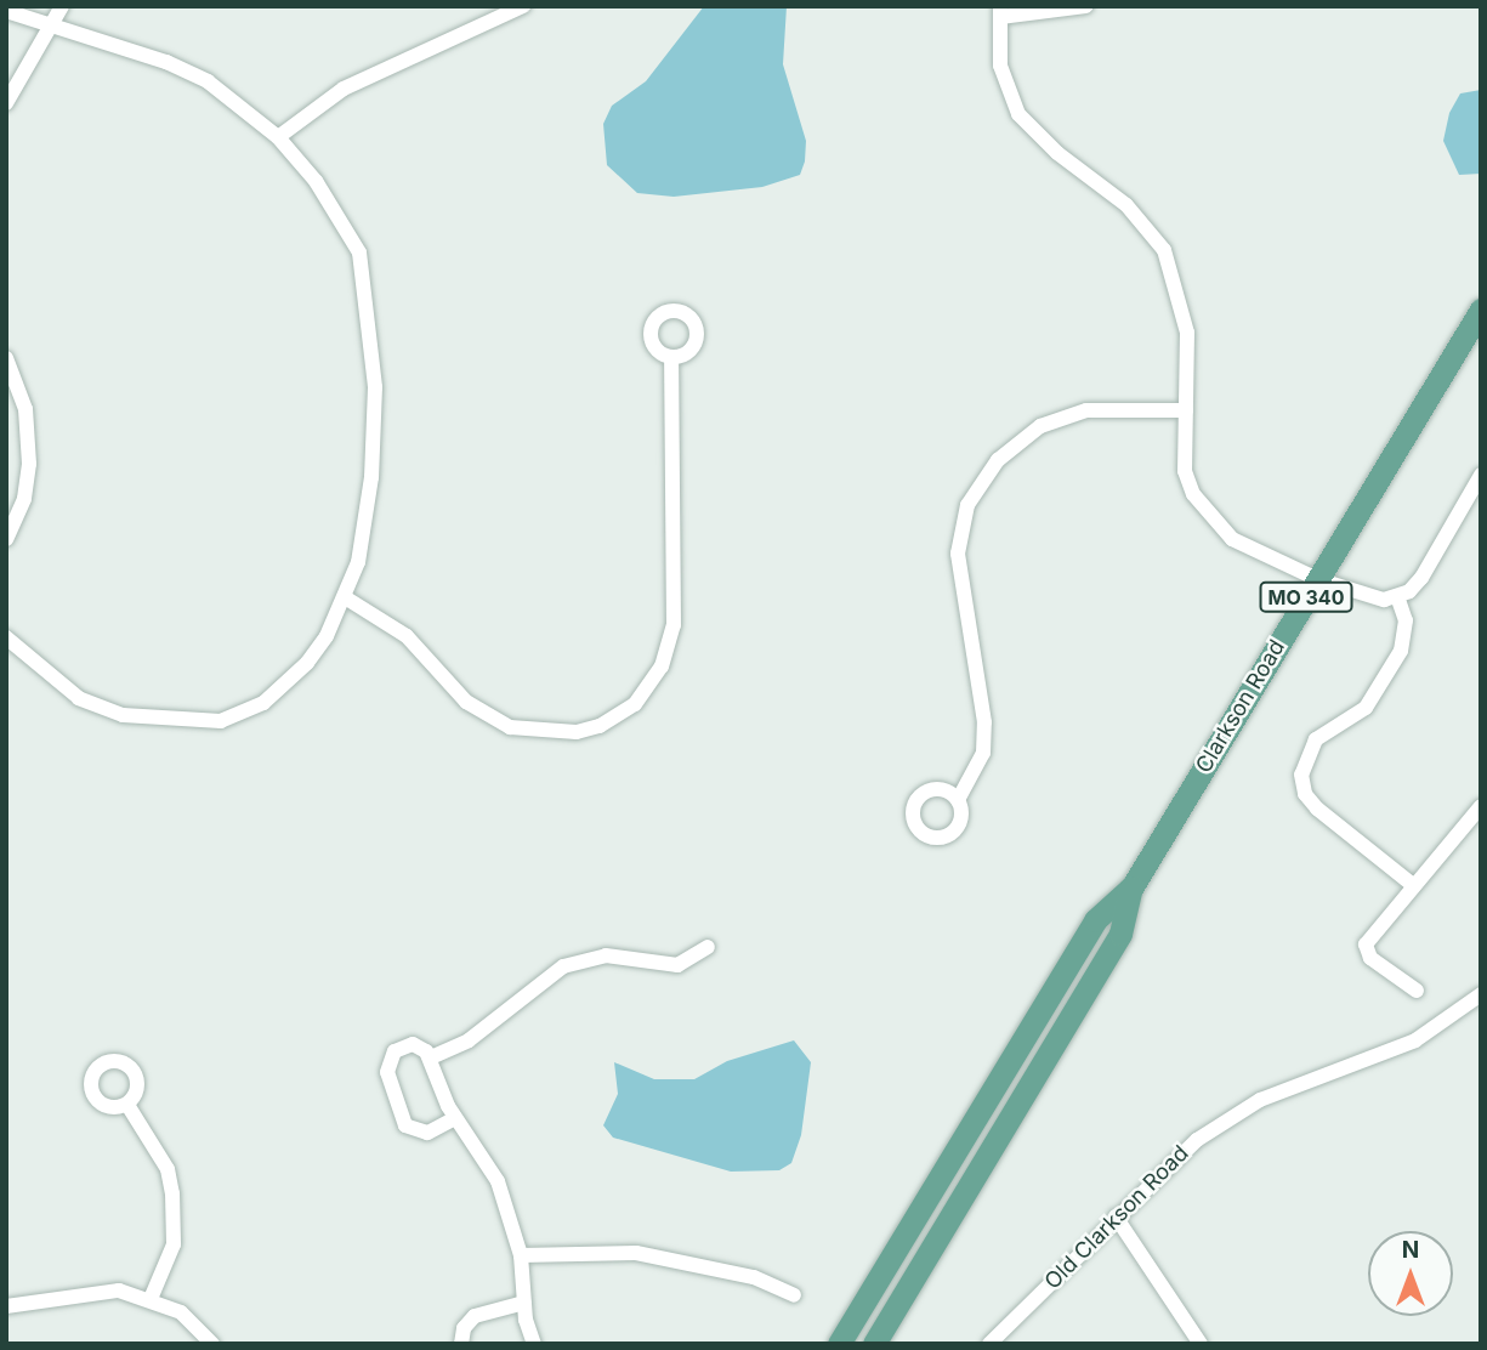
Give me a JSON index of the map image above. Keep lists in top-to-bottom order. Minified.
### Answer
{"streets":{"main road":["MO 340","Clarkson Road"],"street":["Old Clarkson Road"]},"north":"top"}
